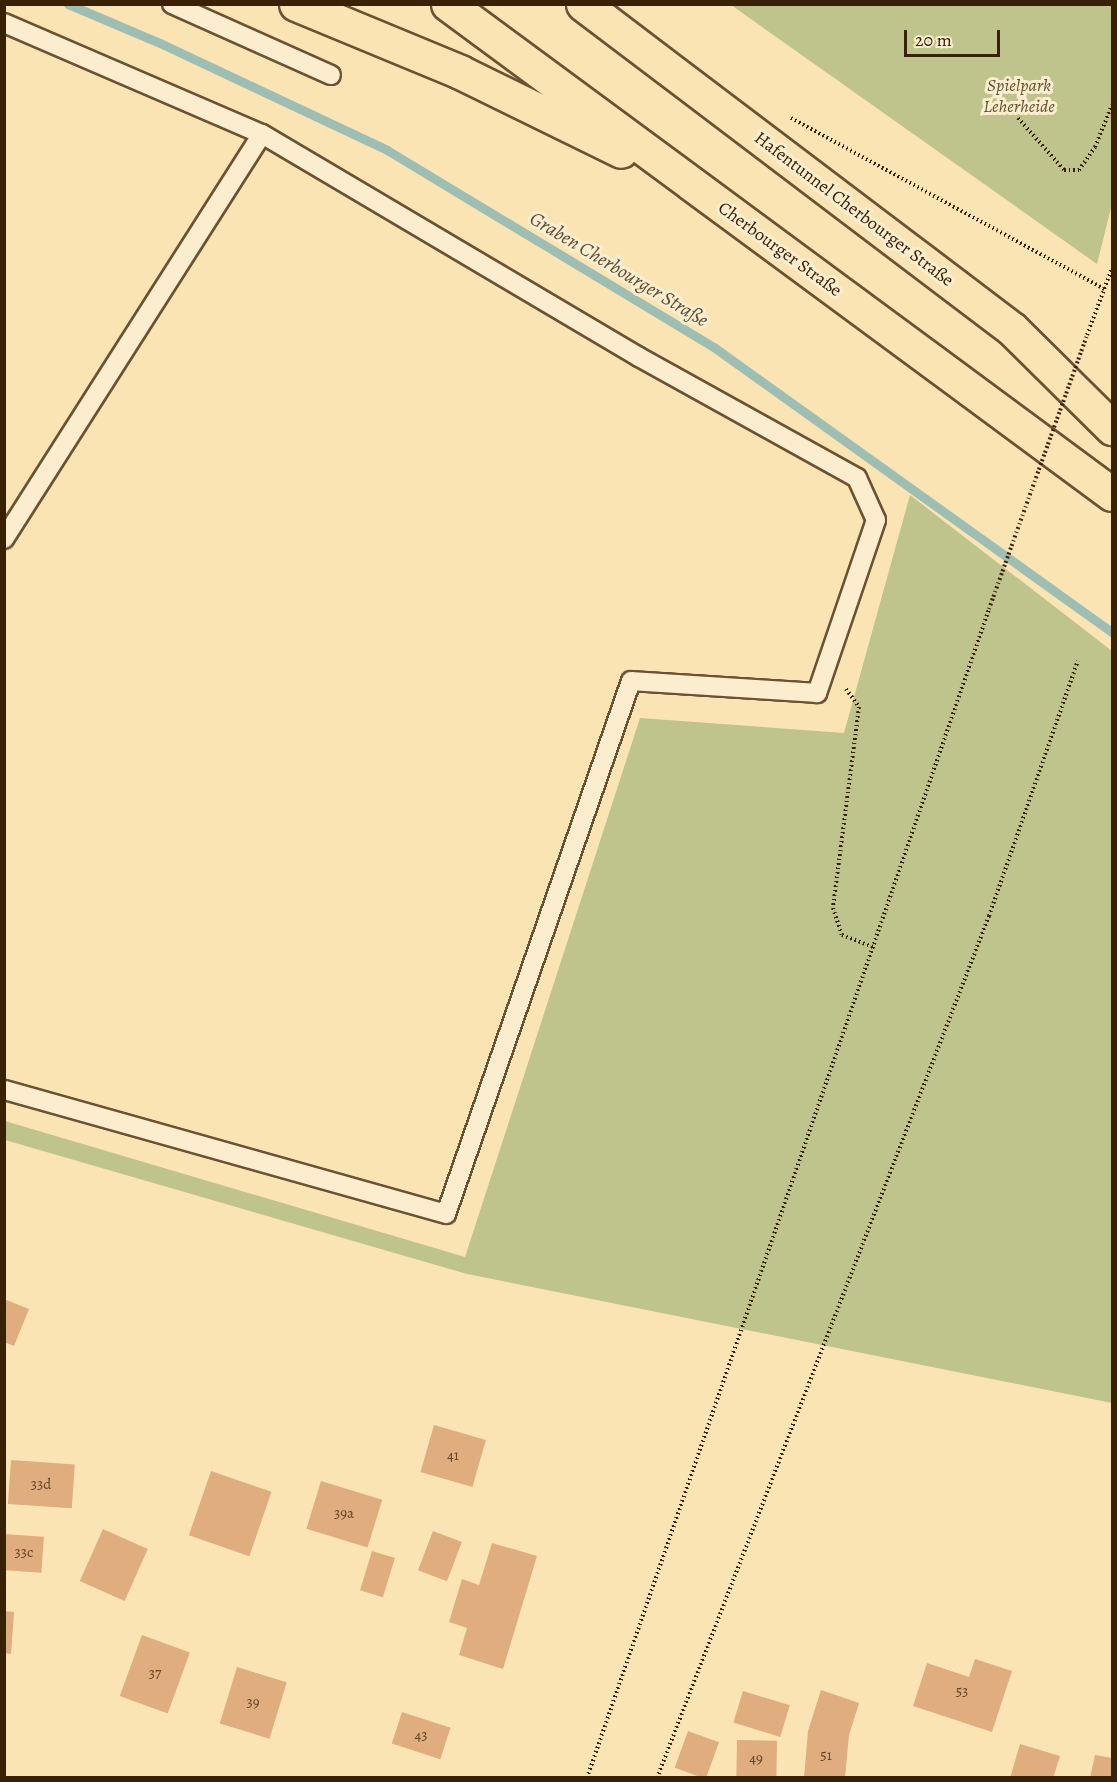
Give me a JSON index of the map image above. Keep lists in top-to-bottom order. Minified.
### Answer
{"streets":{"main road":["Hafentunnel Cherbourger Straße","Cherbourger Straße"]},"water":["Graben Cherbourger Straße"],"parks":["Spielpark Leherheide"],"house_numbers":["41","33d","39a","33c","37","53","39","43","51","49"],"scale_bar":"20 m"}
